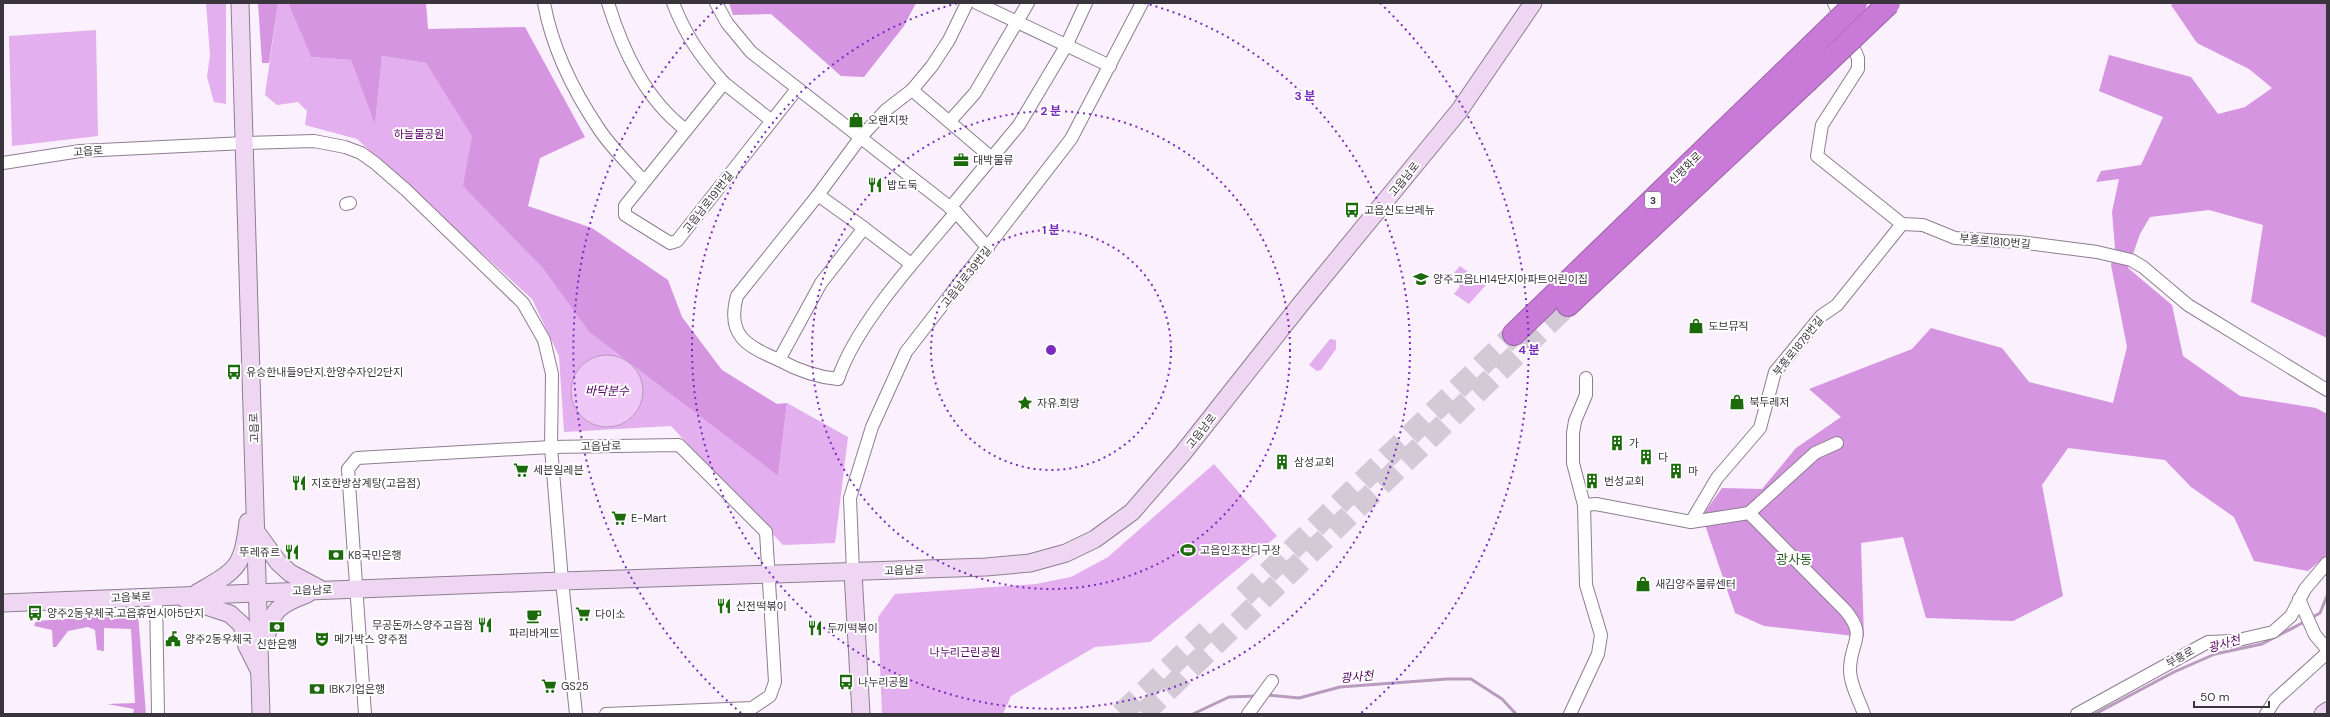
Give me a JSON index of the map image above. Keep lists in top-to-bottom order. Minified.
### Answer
{"streets":{"highway":["신평화로","3"],"street":["고읍로","고읍남로","고읍남로191번길","부흥로1810번길","고읍남로39번길","부흥로1878번길","고읍북로","부흥로"]},"crossings":[["고읍로","고읍남로"],["고읍로","고읍북로"],["고읍남로","고읍남로39번길"],["고읍남로","고읍북로"],["부흥로1810번길","부흥로1878번길"]],"districts":["광사동"],"water":["바닥분수","광사천"],"parks":["하늘물공원","나누리근린공원"],"places":{"shop":["오랜지팟","도브뮤직","북두레저","새김양주물류센터"],"office":["대박물류"],"restaurant":["밥도둑","지호한방삼계탕(고읍점)","뚜레쥬르","신전떡볶이","무공돈까스양주고읍점","두끼떡볶이"],"bus stop":["고읍신도브레뉴","유승한내들9단지.한양수자인2단지","양주2동우체국.고읍휴먼시아5단지","나누리공원"],"school or university":["양주고읍LH14단지아파트어린이집"],"place":["자유.희망"],"building":["가","다","삼성교회","마","번성교회"],"supermarket":["세븐일레븐","E-Mart","다이소","GS25"],"sports":["고읍인조잔디구장"],"bank":["KB국민은행","신한은행","IBK기업은행"],"cafe":["파리바게뜨"],"public building":["양주2동우체국"],"theatre":["메가박스 양주점"]},"scale_bar":"50 m","rings":["3 분","2 분","1 분","4 분"]}
